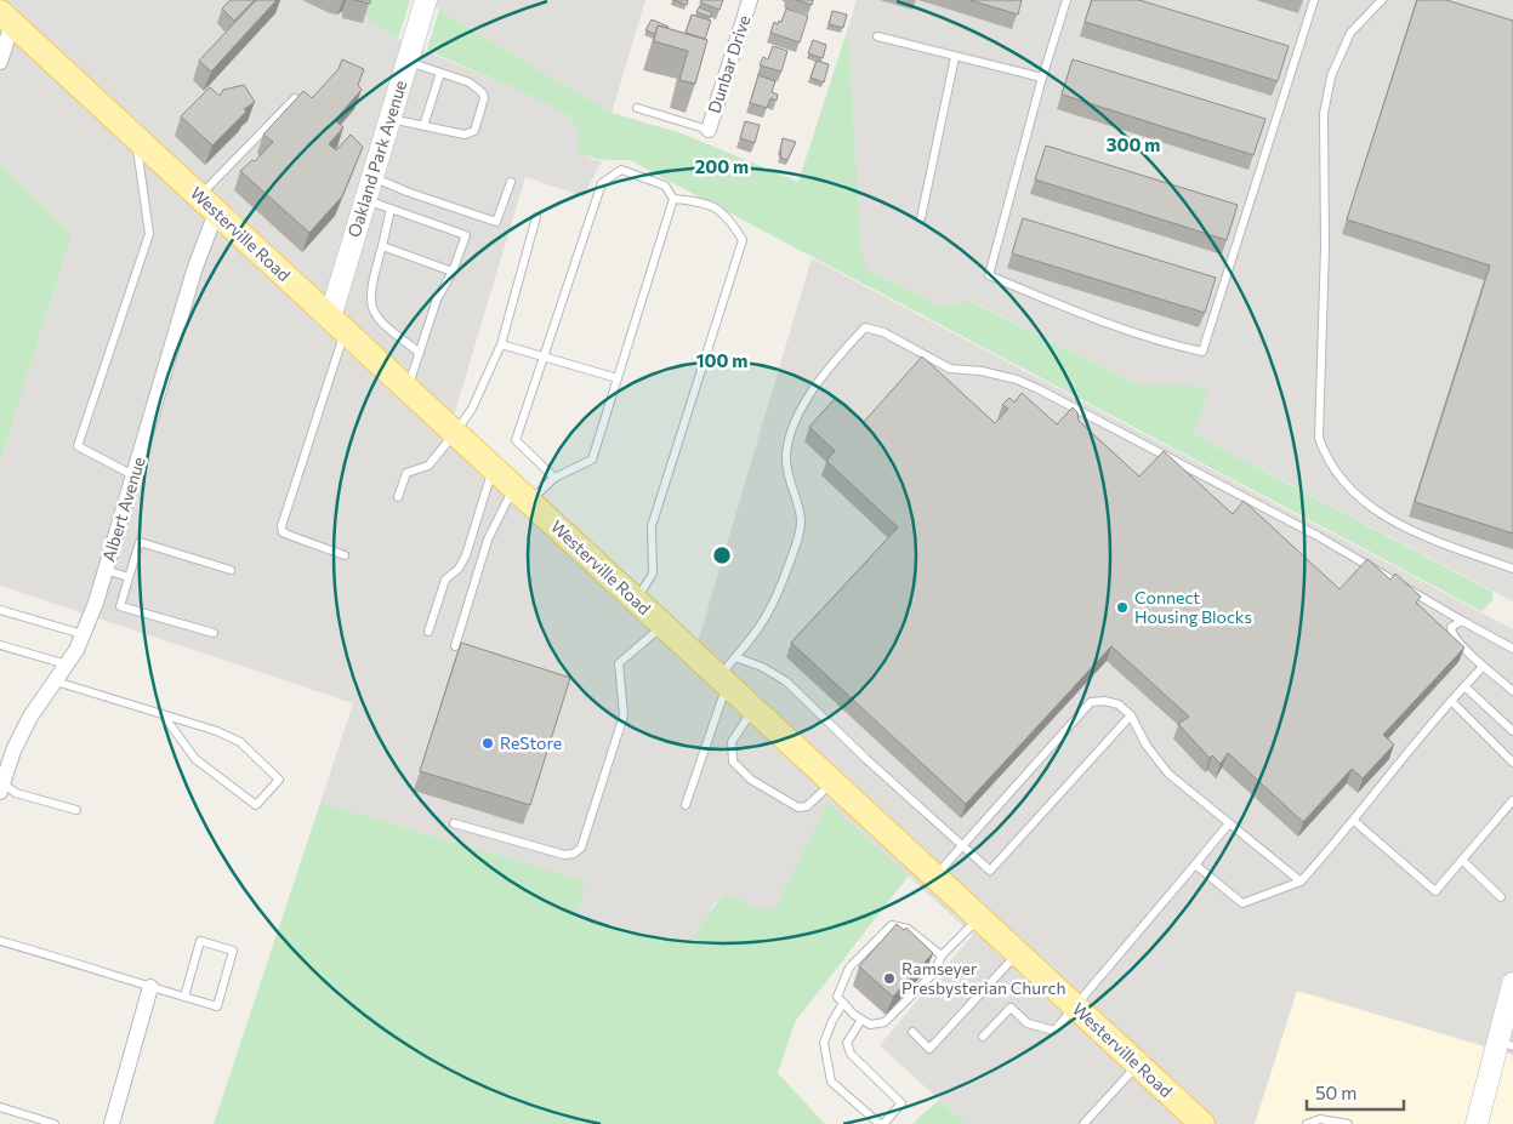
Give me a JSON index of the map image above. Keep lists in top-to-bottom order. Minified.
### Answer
{"streets":{"main road":["Oakland Park Avenue","Westerville Road"],"street":["Dunbar Drive","Albert Avenue"]},"crossings":[["Oakland Park Avenue","Westerville Road"],["Westerville Road","Albert Avenue"]],"places":["Connect Housing Blocks","ReStore","Ramseyer Presbysterian Church"],"scale_bar":"50 m","rings":["300 m","200 m","100 m"]}
